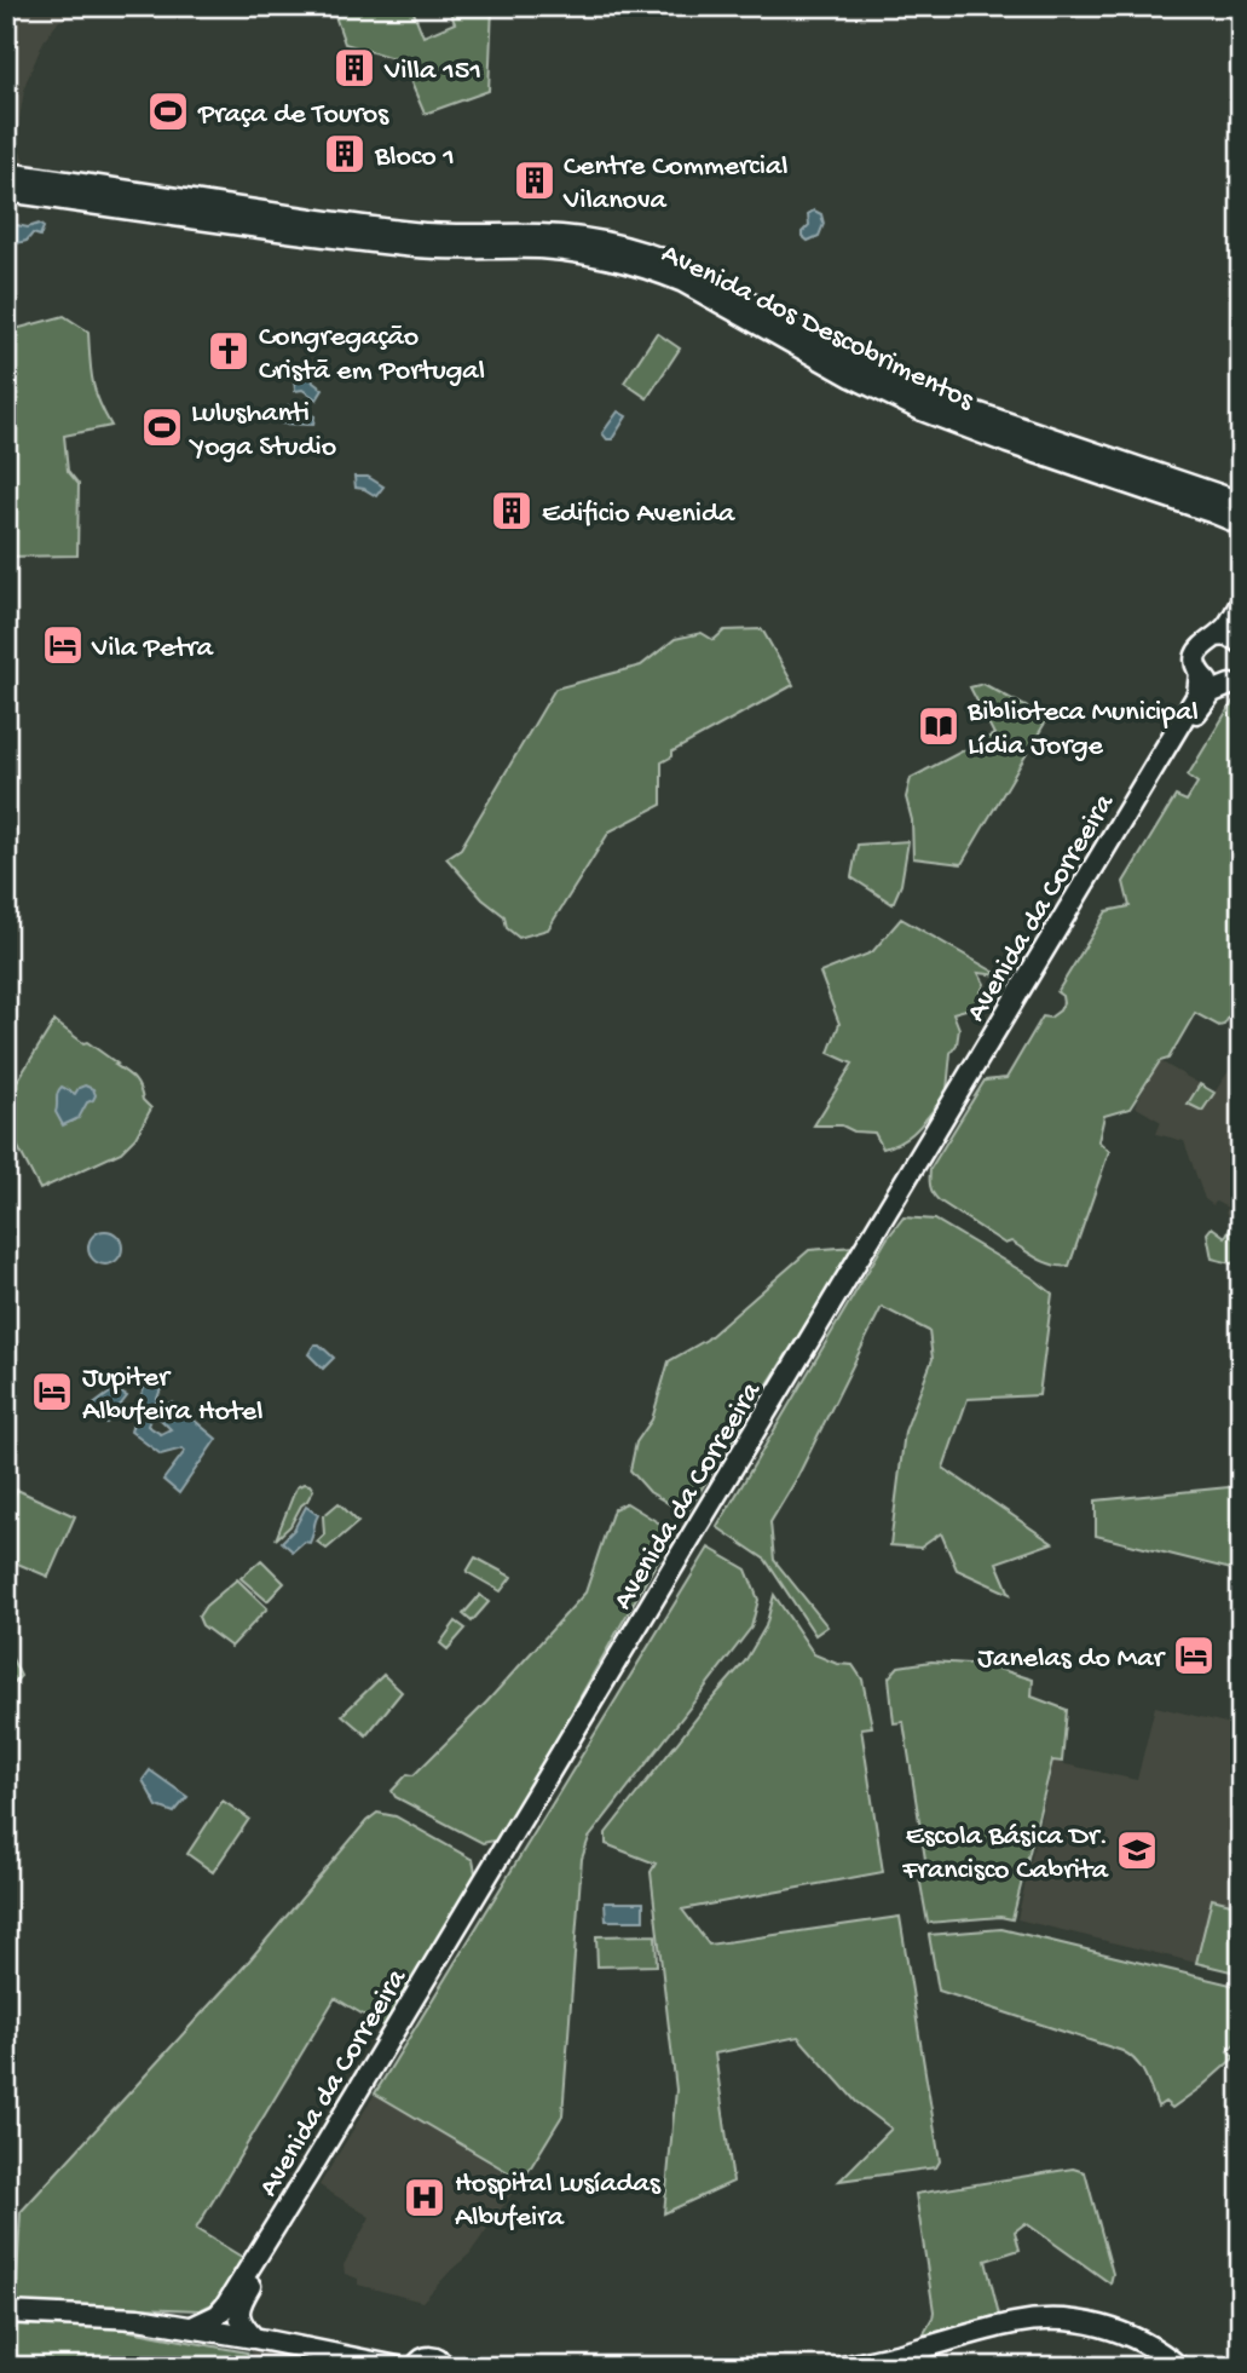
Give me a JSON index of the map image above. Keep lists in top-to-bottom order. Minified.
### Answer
{"streets":{"main road":["Avenida dos Descobrimentos","Avenida da Correeira"]},"places":{"building":["Villa 151","Bloco 1","Centre Commercial Vilanova","Edificio Avenida"],"sports":["Praça de Touros","Lulushanti Yoga Studio"],"church":["Congregação Cristã em Portugal"],"hotel":["Vila Petra","Jupiter Albufeira Hotel","Janelas do Mar"],"library":["Biblioteca Municipal Lídia Jorge"],"school or university":["Escola Básica Dr. Francisco Cabrita"],"hospital":["Hospital Lusíadas Albufeira"]}}
